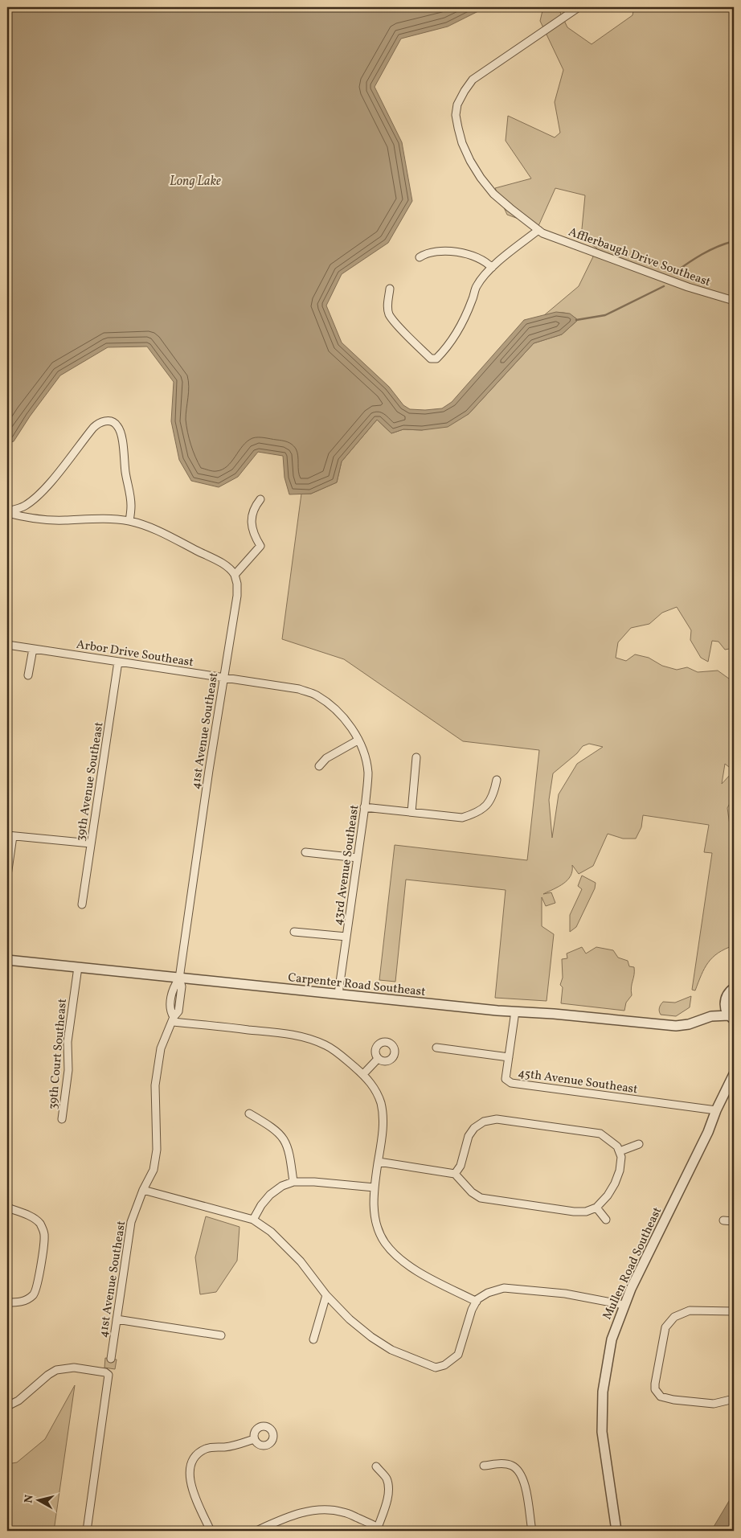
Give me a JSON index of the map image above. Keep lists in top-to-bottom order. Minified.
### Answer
{"streets":{"street":["Afflerbaugh Drive Southeast","Arbor Drive Southeast","41st Avenue Southeast","39th Avenue Southeast","43rd Avenue Southeast","Carpenter Road Southeast","39th Court Southeast","45th Avenue Southeast","Mullen Road Southeast"]},"crossings":[["Arbor Drive Southeast","41st Avenue Southeast"],["Arbor Drive Southeast","39th Avenue Southeast"],["Arbor Drive Southeast","43rd Avenue Southeast"],["41st Avenue Southeast","Carpenter Road Southeast"],["43rd Avenue Southeast","Carpenter Road Southeast"],["Carpenter Road Southeast","39th Court Southeast"],["Carpenter Road Southeast","45th Avenue Southeast"],["45th Avenue Southeast","Mullen Road Southeast"]],"water":["Long Lake"],"north":"left"}
